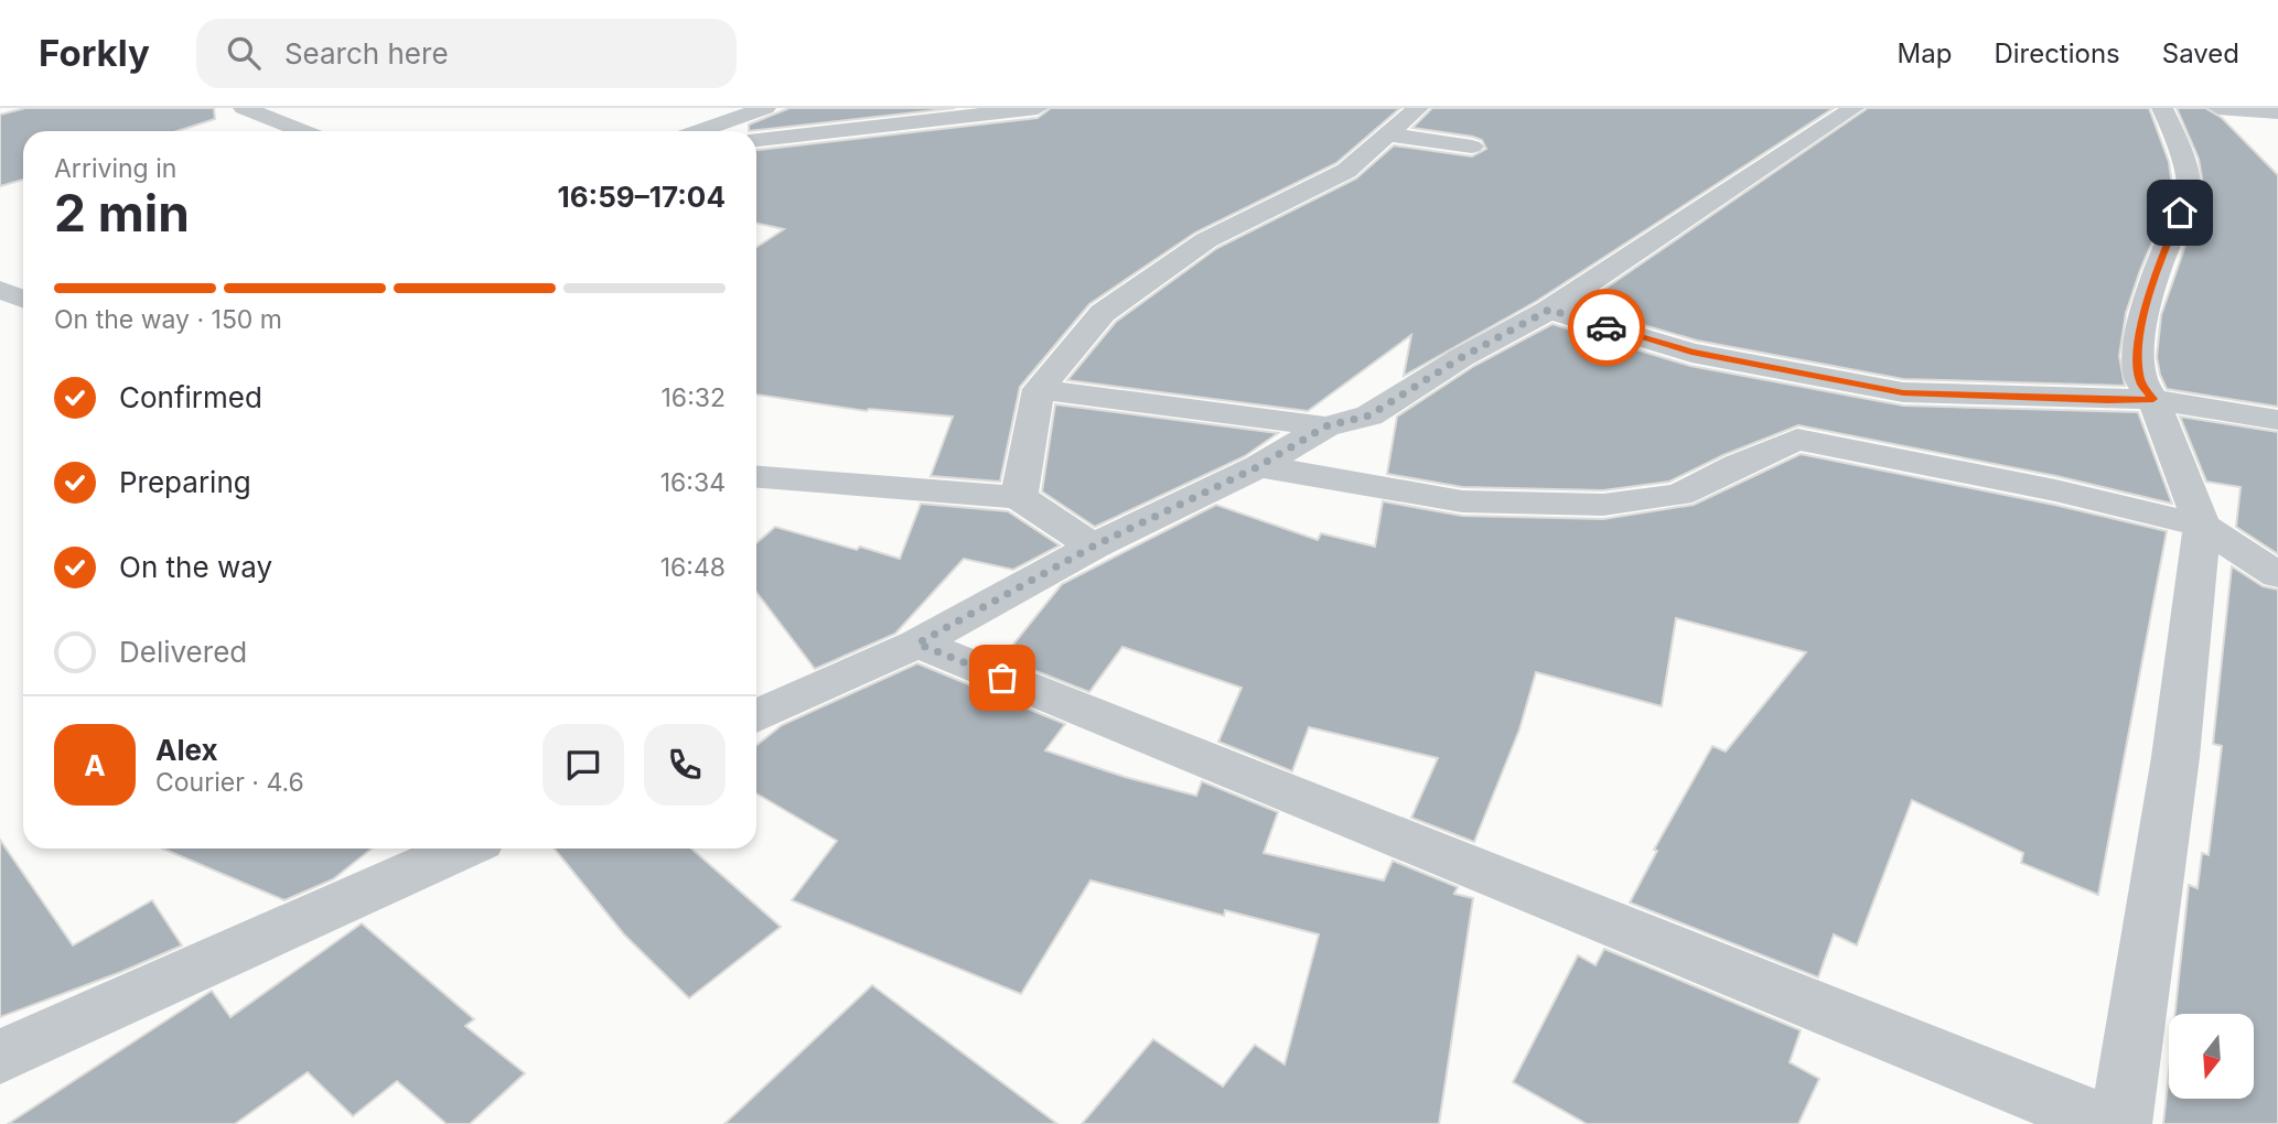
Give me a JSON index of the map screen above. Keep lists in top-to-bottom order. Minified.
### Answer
{"north":"bottom","page":{"header":"Forkly","search":"Search here","nav":["Map","Directions","Saved"],"heading":["2 min","Arriving in","16:59–17:04"],"panel":["Alex","Courier · 4.6"],"bar":"On the way · 150 m","list":[["Confirmed","16:32"],["Preparing","16:34"],["On the way","16:48"],"Delivered"],"round":"A"}}
